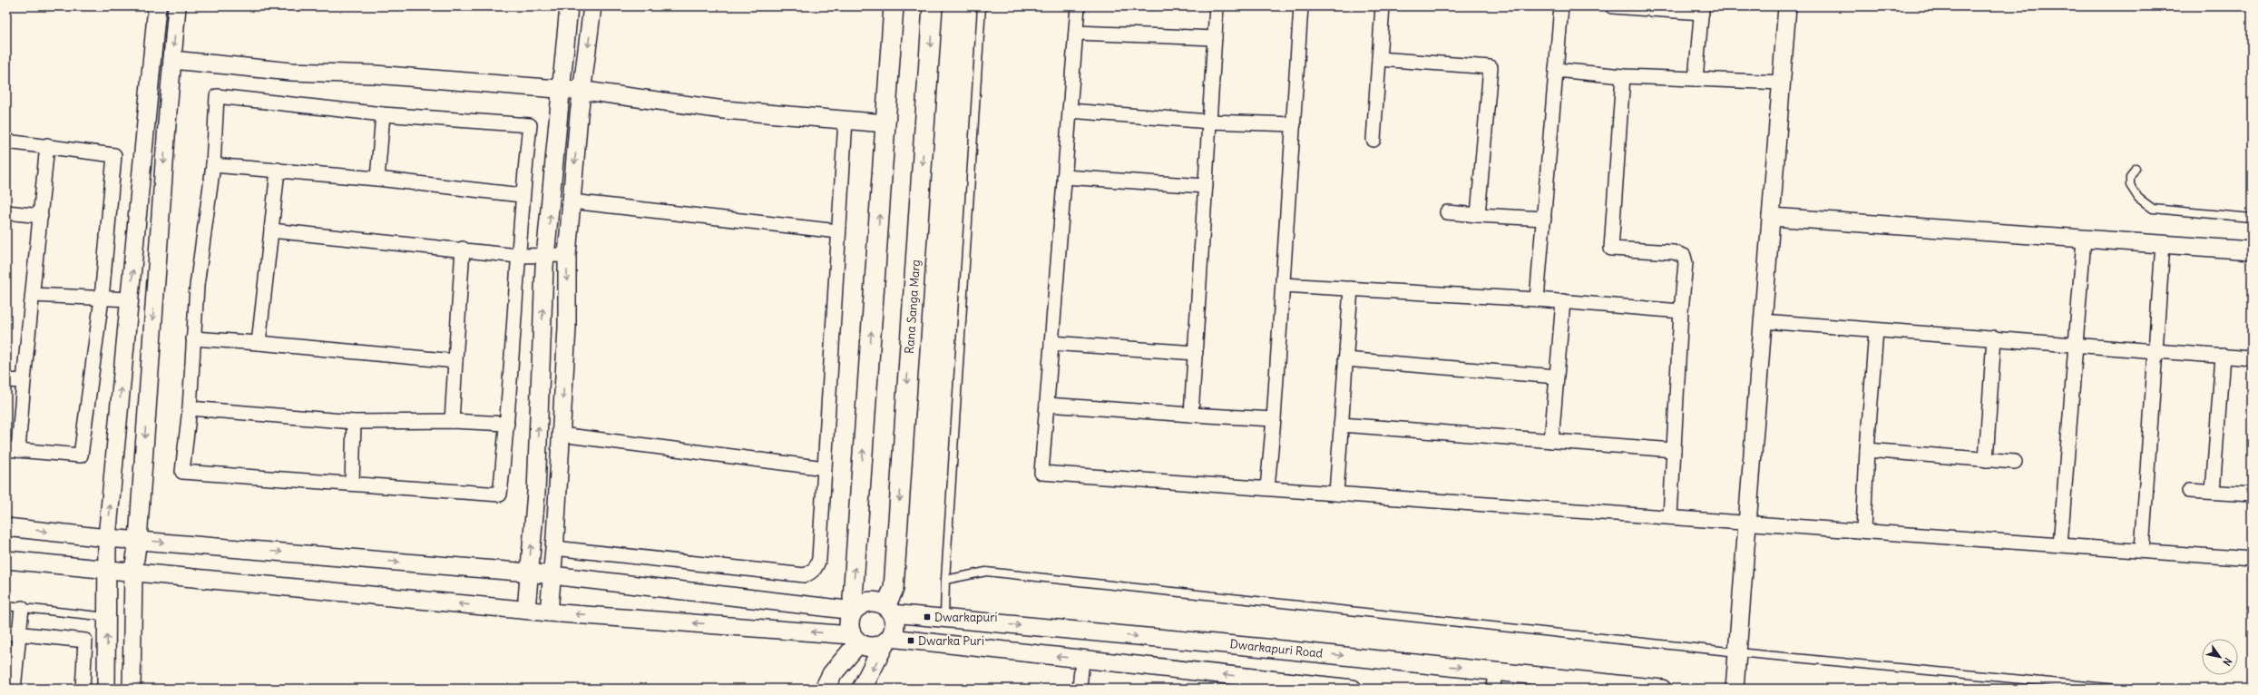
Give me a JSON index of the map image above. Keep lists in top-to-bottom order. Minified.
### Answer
{"streets":{"main road":["Rana Sanga Marg"],"street":["Dwarkapuri Road"]},"crossings":[["Rana Sanga Marg","Dwarkapuri Road"]],"places":{"transit":["Dwarkapuri","Dwarka Puri"]},"north":"bottom right"}
